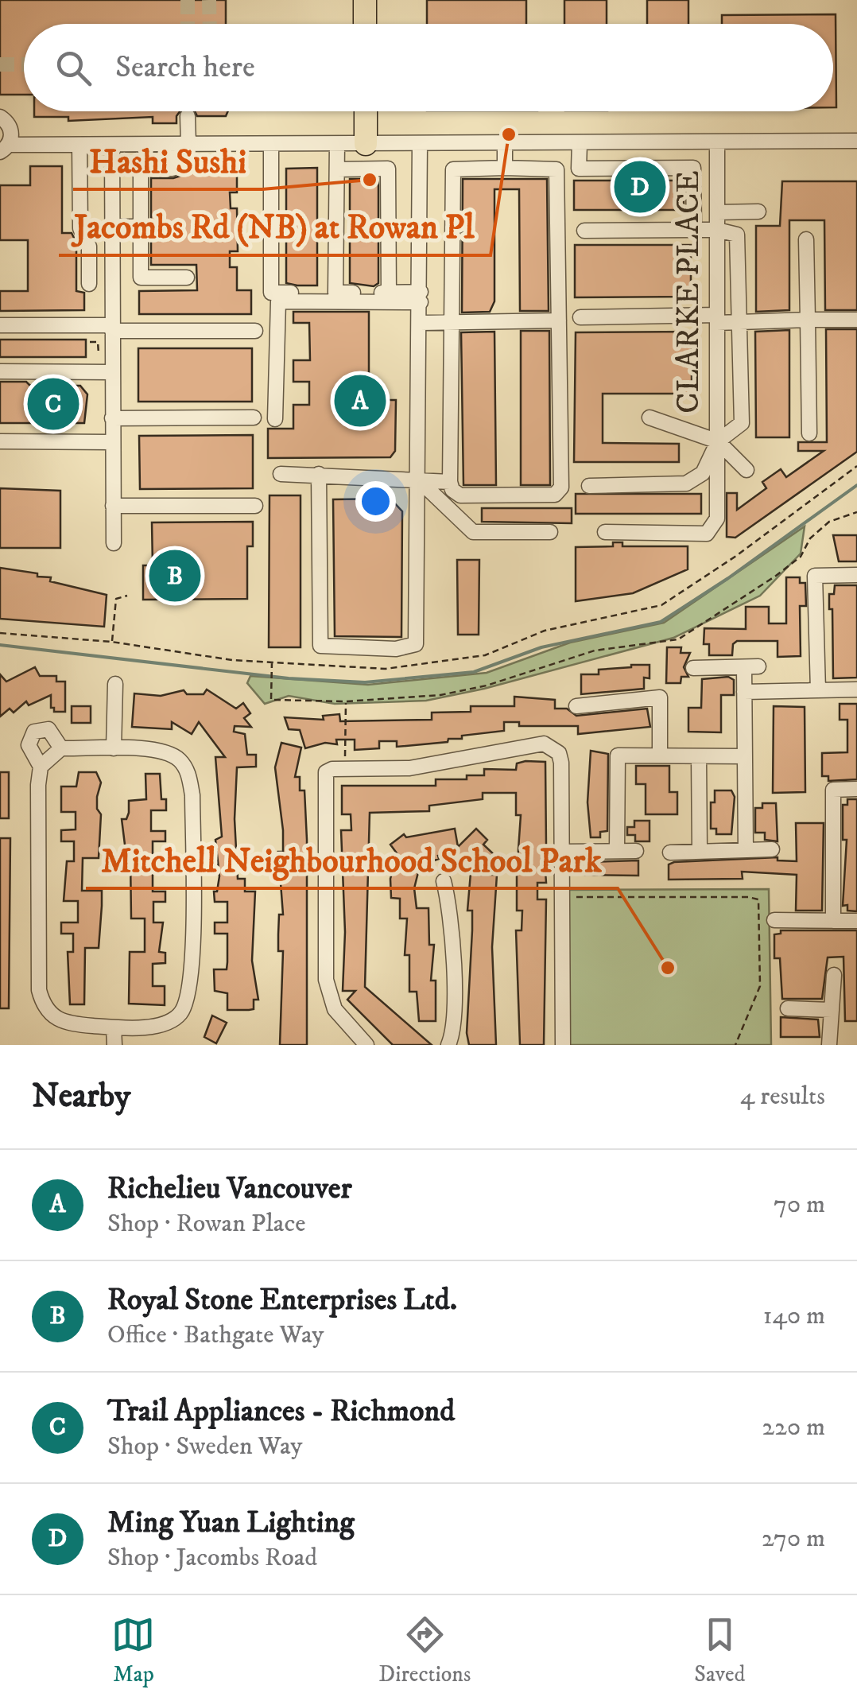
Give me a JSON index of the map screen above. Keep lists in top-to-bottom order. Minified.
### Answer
{"streets":{"street":["CLARKE PLACE"]},"places":["Jacombs Rd (NB) at Rowan Pl","Hashi Sushi","Mitchell Neighbourhood School Park"],"page":{"search":"Search here","pins":["D","A","C","B"],"heading":["Nearby","4 results"],"list":[{"mark":"A","name":"Richelieu Vancouver","note":"Shop · Rowan Place","value":"70 m"},{"mark":"B","name":"Royal Stone Enterprises Ltd.","note":"Office · Bathgate Way","value":"140 m"},{"mark":"C","name":"Trail Appliances - Richmond","note":"Shop · Sweden Way","value":"220 m"},{"mark":"D","name":"Ming Yuan Lighting","note":"Shop · Jacombs Road","value":"270 m"}],"nav":["Map","Directions","Saved"]}}
